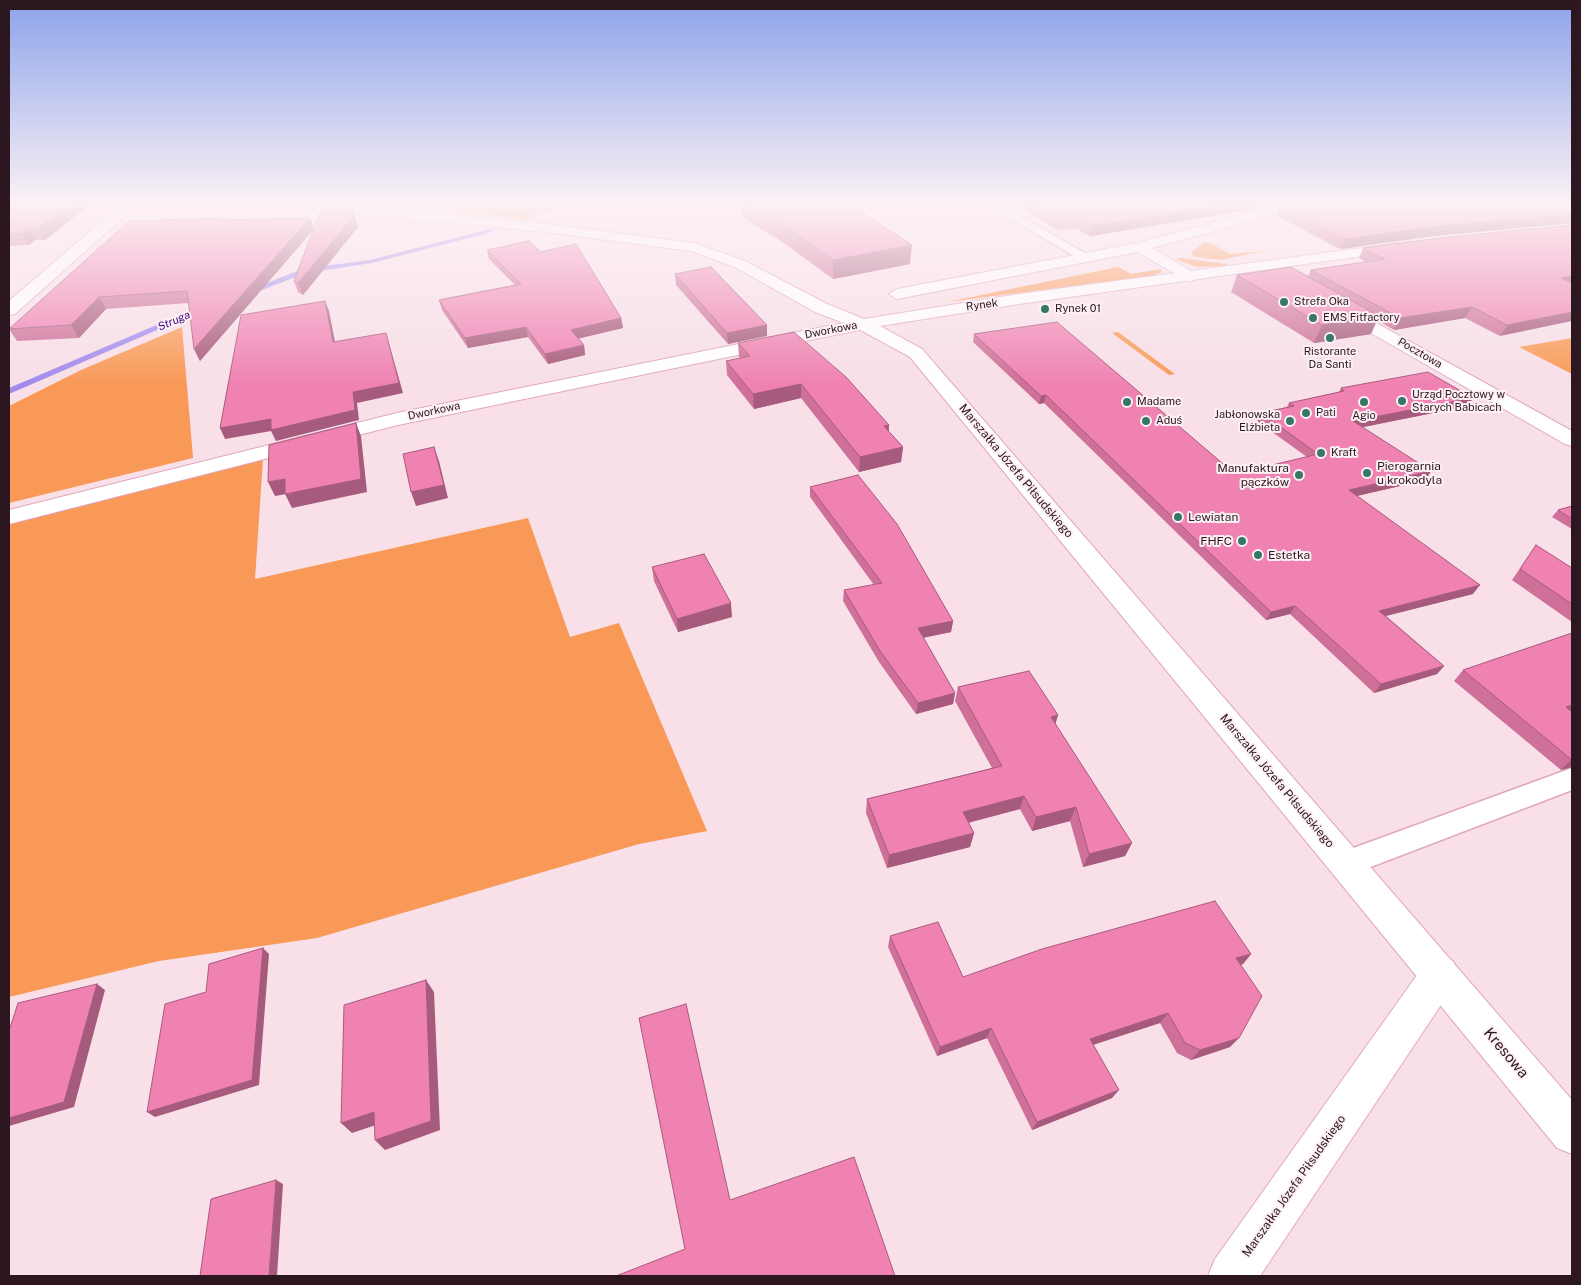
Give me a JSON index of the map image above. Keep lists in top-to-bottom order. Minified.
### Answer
{"streets":{"street":["Rynek","Dworkowa","Pocztowa","Marszałka Józefa Piłsudskiego","Kresowa"]},"crossings":[["Rynek","Dworkowa"],["Rynek","Marszałka Józefa Piłsudskiego"],["Dworkowa","Marszałka Józefa Piłsudskiego"],["Marszałka Józefa Piłsudskiego","Kresowa"]],"water":["Struga"],"places":["Strefa Oka","Rynek 01","EMS Fitfactory","Ristorante Da Santi","Urząd Pocztowy w Starych Babicach","Madame","Agio","Pati","Aduś","Jabłonowska Elżbieta","Kraft","Pierogarnia u krokodyla","Manufaktura pączków","Lewiatan","FHFC","Estetka"]}
